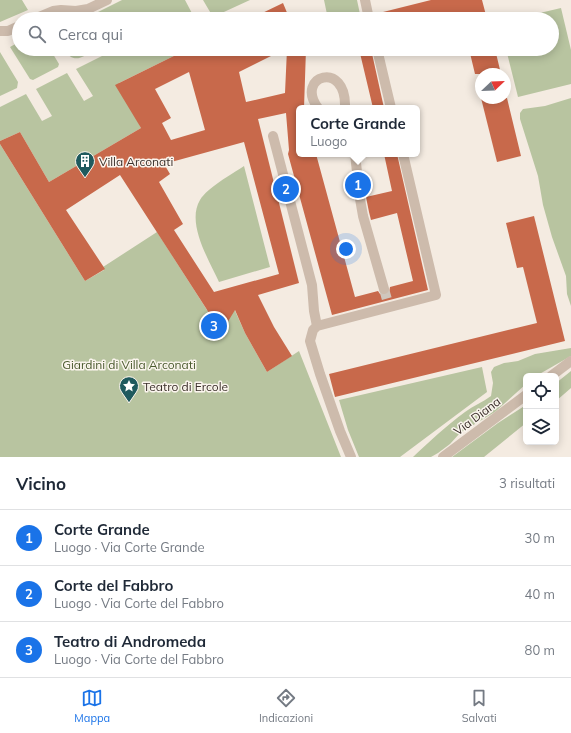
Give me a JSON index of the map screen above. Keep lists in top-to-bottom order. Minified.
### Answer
{"streets":{"street":["Via Diana"]},"parks":["Giardini di Villa Arconati"],"places":{"building":["Villa Arconati"],"place":["Teatro di Ercole"]},"north":"top right","page":{"search":"Cerca qui","popup":["Corte Grande","Luogo"],"pins":["1","2","3"],"heading":["Vicino","3 risultati"],"list":[{"mark":"1","name":"Corte Grande","note":"Luogo · Via Corte Grande","value":"30 m"},{"mark":"2","name":"Corte del Fabbro","note":"Luogo · Via Corte del Fabbro","value":"40 m"},{"mark":"3","name":"Teatro di Andromeda","note":"Luogo · Via Corte del Fabbro","value":"80 m"}],"nav":["Mappa","Indicazioni","Salvati"]}}
